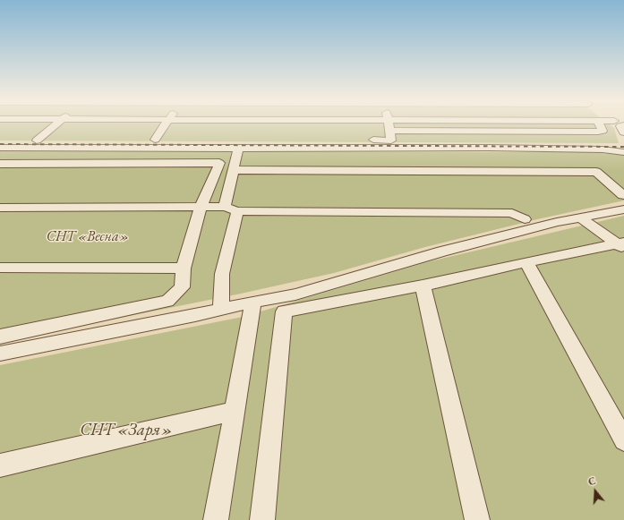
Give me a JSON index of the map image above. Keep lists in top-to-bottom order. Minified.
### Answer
{"parks":["СНТ «Весна»","СНТ «Заря»"],"north":"top"}
